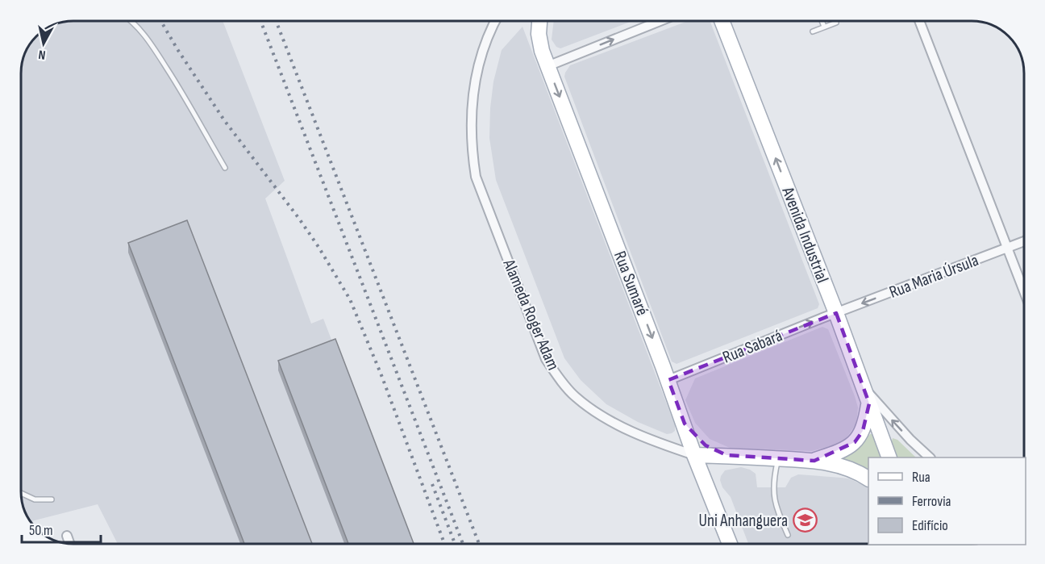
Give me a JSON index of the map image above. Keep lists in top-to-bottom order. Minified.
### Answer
{"streets":{"main road":["Avenida Industrial","Rua Sumaré","Alameda Roger Adam"],"street":["Rua Maria Úrsula","Rua Sabará"]},"crossings":[["Avenida Industrial","Rua Maria Úrsula"],["Avenida Industrial","Alameda Roger Adam"],["Avenida Industrial","Rua Sabará"],["Rua Maria Úrsula","Rua Sabará"],["Rua Sumaré","Alameda Roger Adam"],["Rua Sumaré","Rua Sabará"]],"one_way":["Avenida Industrial","Rua Maria Úrsula","Rua Sumaré","Rua Sabará"],"places":{"school or university":["Uni Anhanguera"]},"legend":["Rua","Ferrovia","Edifício"],"scale_bar":"50 m","north":"bottom"}
